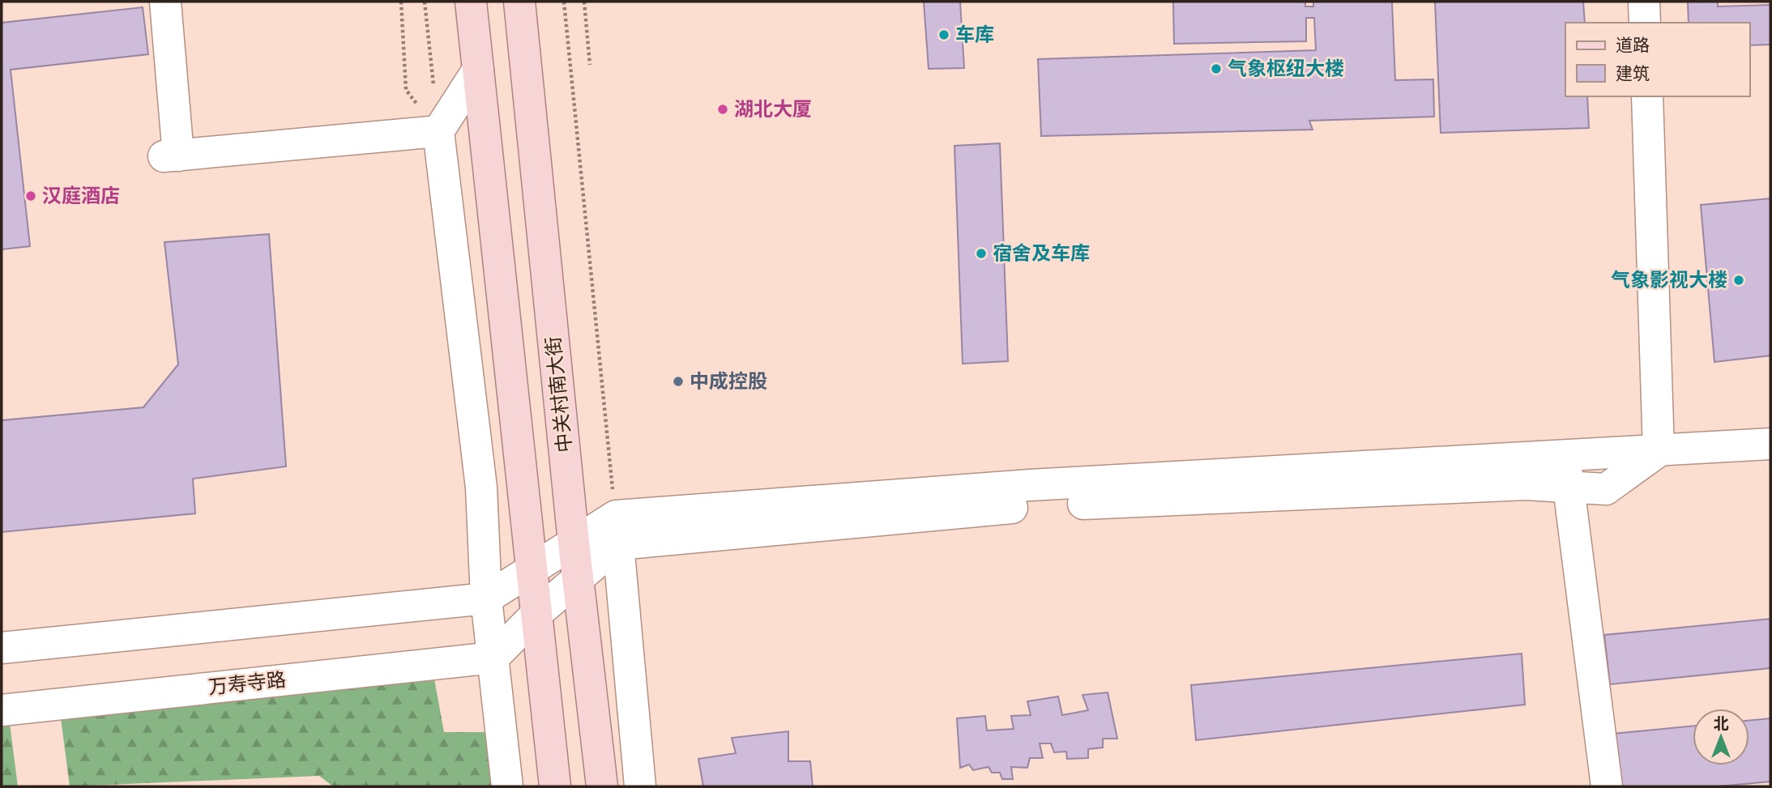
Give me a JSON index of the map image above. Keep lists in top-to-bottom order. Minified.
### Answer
{"streets":{"main road":["中关村南大街"],"street":["万寿寺路"]},"places":["车库","气象枢纽大楼","湖北大厦","汉庭酒店","宿舍及车库","气象影视大楼","中成控股"],"legend":["道路","建筑"],"north":"top"}
